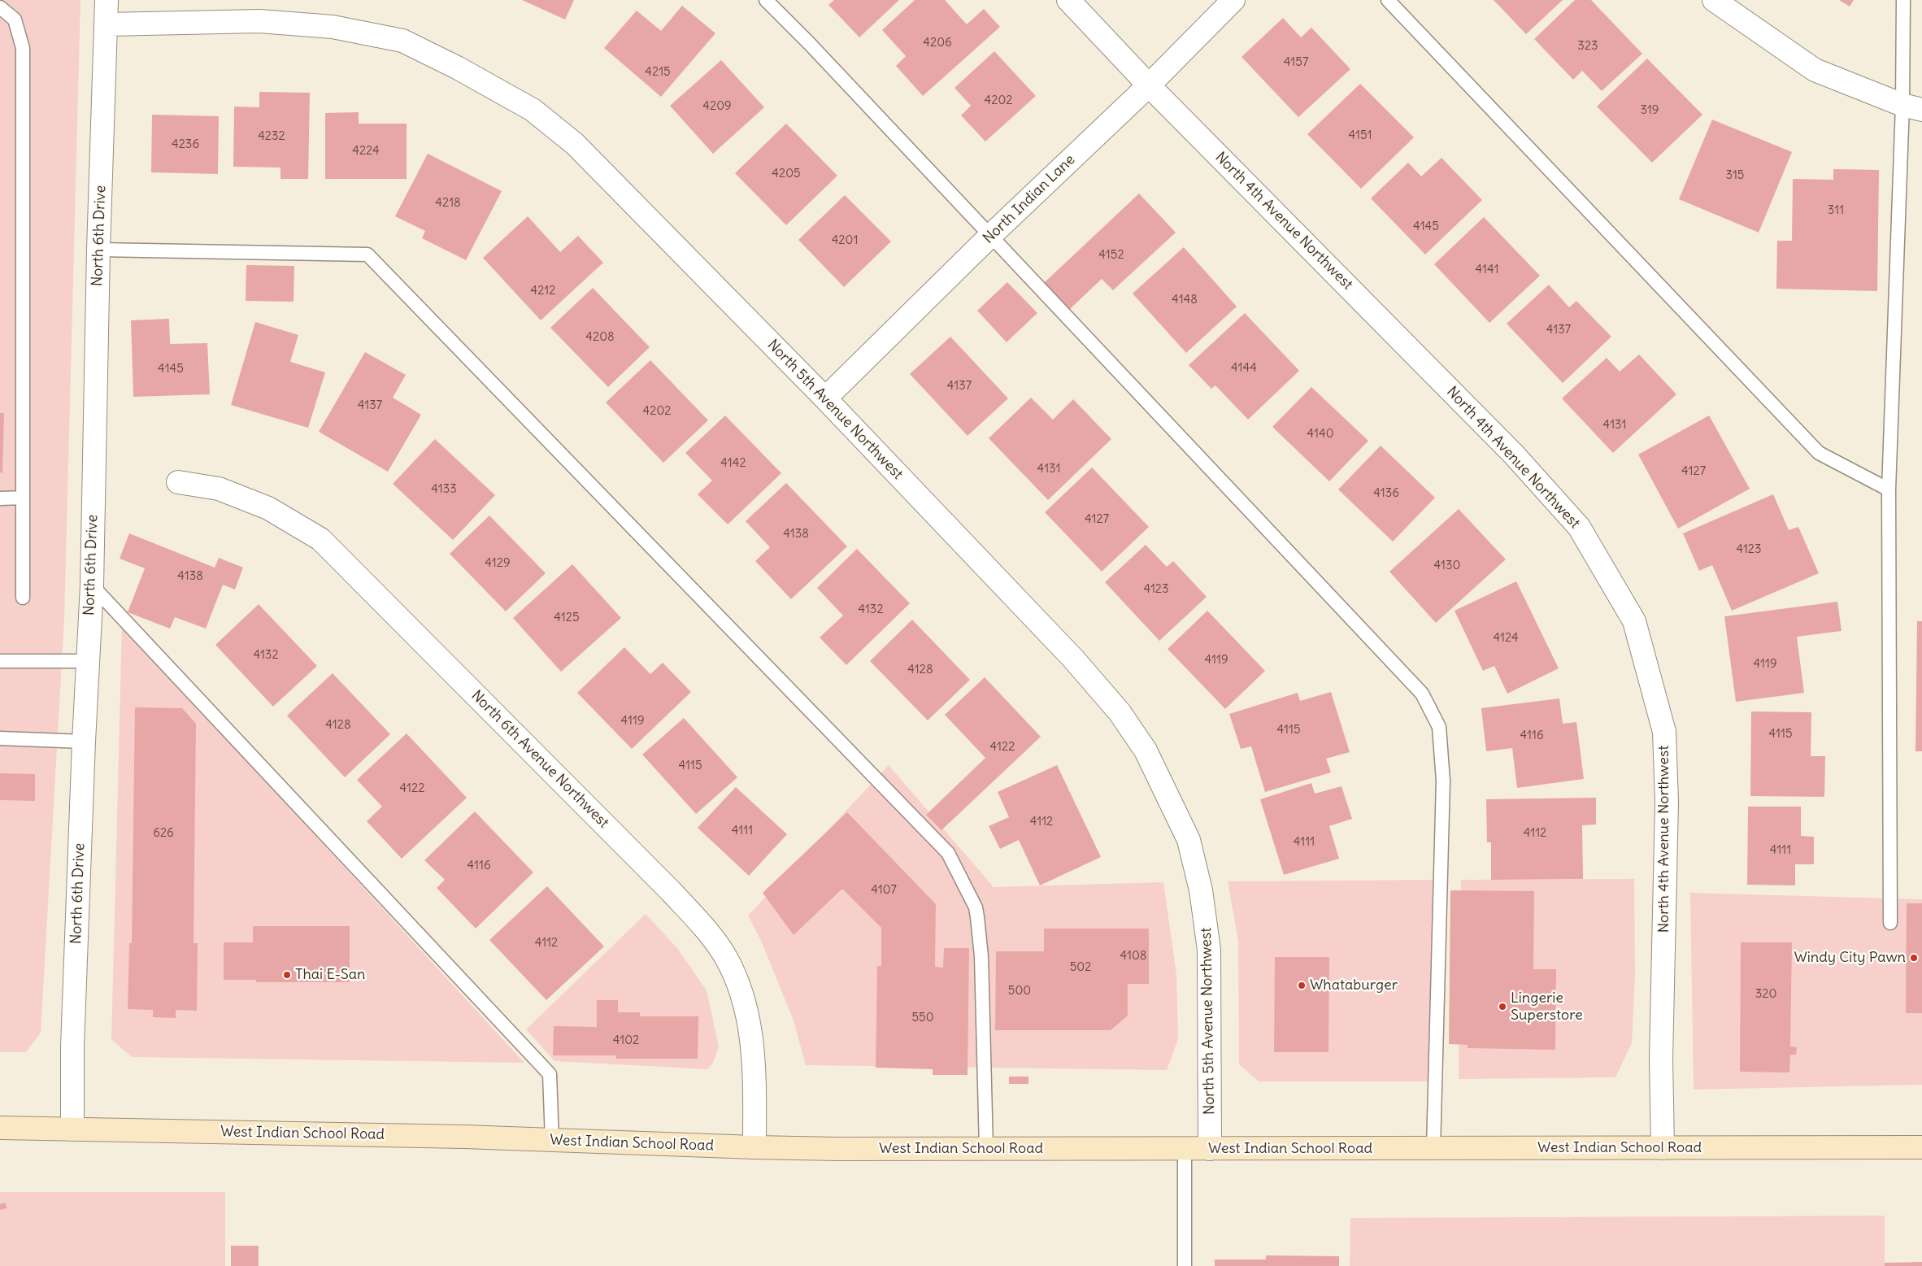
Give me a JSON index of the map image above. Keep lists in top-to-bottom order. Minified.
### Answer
{"streets":{"main road":["West Indian School Road"],"street":["North Indian Lane","North 4th Avenue Northwest","North 6th Drive","North 5th Avenue Northwest","North 6th Avenue Northwest"]},"crossings":[["North Indian Lane","North 4th Avenue Northwest"],["North Indian Lane","North 5th Avenue Northwest"],["North 4th Avenue Northwest","West Indian School Road"],["North 6th Drive","North 5th Avenue Northwest"],["North 6th Drive","West Indian School Road"],["North 5th Avenue Northwest","West Indian School Road"],["North 6th Avenue Northwest","West Indian School Road"]],"places":["Windy City Pawn","Thai E-San","Whataburger","Lingerie Superstore"],"house_numbers":["4206","323","4157","4215","4202","4209","319","4151","4232","4236","4224","4205","315","4218","311","4145","4201","4152","4141","4212","4148","4137","4208","4144","4145","4137","4137","4202","4131","4140","4142","4131","4127","4133","4136","4127","4138","4123","4129","4130","4138","4123","4132","4125","4124","4132","4119","4119","4128","4119","4128","4115","4115","4116","4122","4115","4122","4112","4111","626","4112","4111","4111","4116","4107","4112","4108","502","500","320","550","4102"]}
